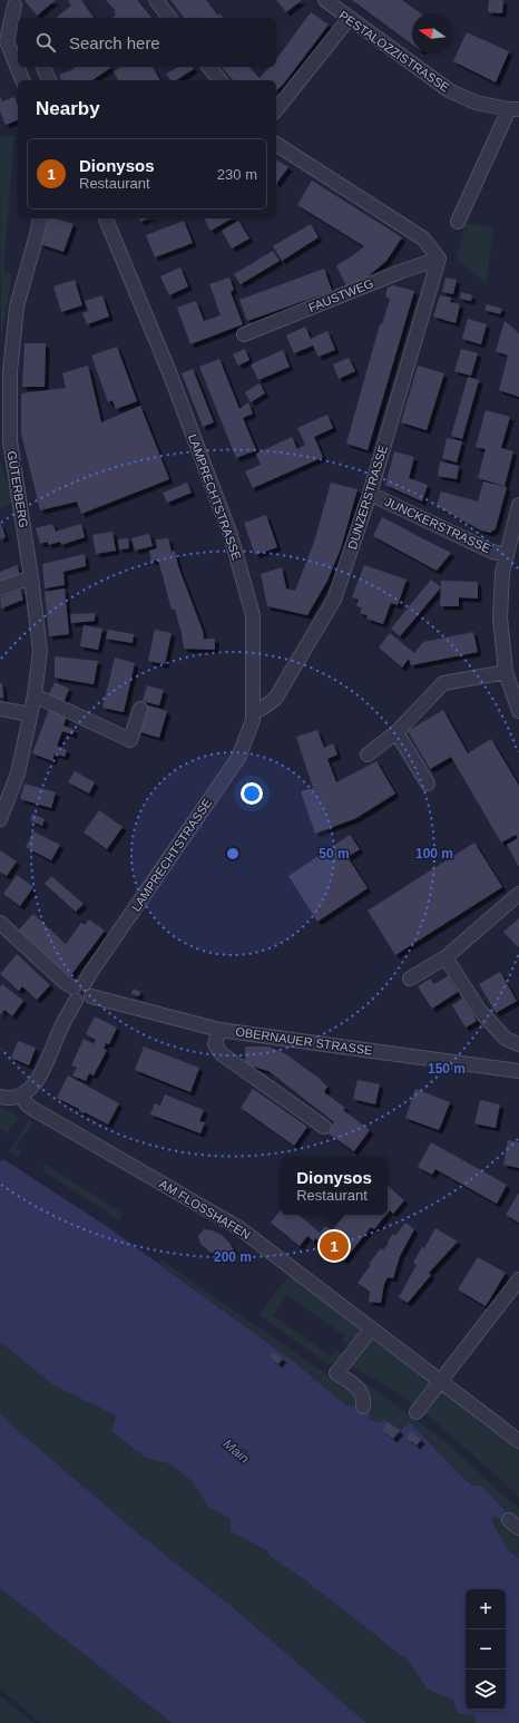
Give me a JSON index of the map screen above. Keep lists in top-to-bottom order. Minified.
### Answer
{"streets":{"street":["PESTALOZZISTRASSE","FAUSTWEG","GÜTERBERG","LAMPRECHTSTRASSE","DUNZERSTRASSE","JUNCKERSTRASSE","OBERNAUER STRASSE","AM FLOSSHAFEN"]},"crossings":[["FAUSTWEG","DUNZERSTRASSE"],["LAMPRECHTSTRASSE","DUNZERSTRASSE"],["LAMPRECHTSTRASSE","OBERNAUER STRASSE"],["LAMPRECHTSTRASSE","AM FLOSSHAFEN"],["DUNZERSTRASSE","JUNCKERSTRASSE"]],"water":["Main"],"north":"left","page":{"search":"Search here","heading":"Nearby","list":[{"mark":"1","name":"Dionysos","note":"Restaurant","value":"230 m"}],"popup":["Dionysos","Restaurant"],"pins":"1","map_buttons":["+","−"]},"rings":["50 m","100 m","150 m","200 m"]}
